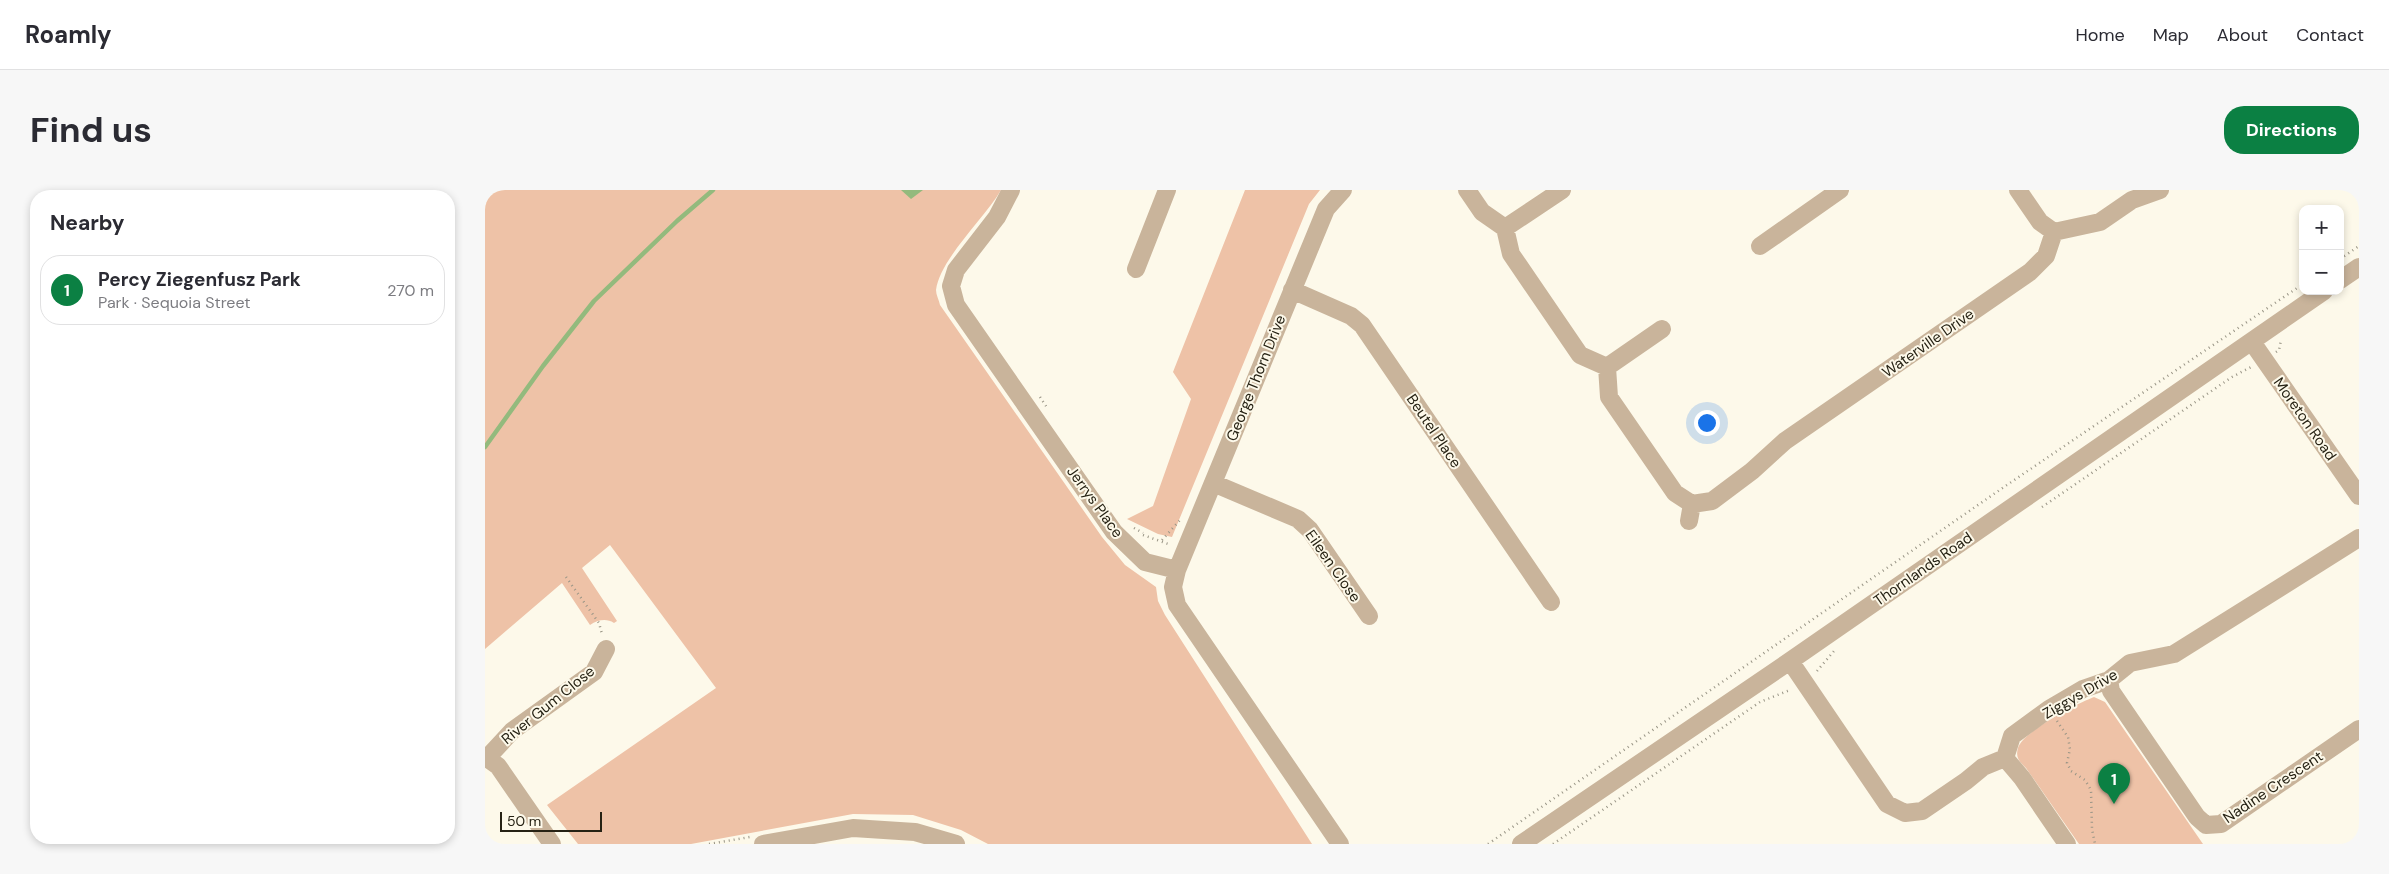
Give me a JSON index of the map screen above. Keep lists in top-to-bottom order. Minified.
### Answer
{"streets":{"street":["Waterville Drive","George Thorn Drive","Moreton Road","Beutel Place","Jerrys Place","Eileen Close","Thornlands Road","Ziggys Drive","River Gum Close","Nadine Crescent"]},"crossings":[["George Thorn Drive","Beutel Place"],["George Thorn Drive","Jerrys Place"],["George Thorn Drive","Eileen Close"],["Moreton Road","Thornlands Road"],["Ziggys Drive","Nadine Crescent"]],"scale_bar":"50 m","page":{"header":"Roamly","nav":["Home","Map","About","Contact"],"buttons":"Directions","title":"Find us","heading":"Nearby","map_buttons":["+","−"],"list":[{"mark":"1","name":"Percy Ziegenfusz Park","note":"Park · Sequoia Street","value":"270 m"}],"pins":"1","scale":"50 m"}}
